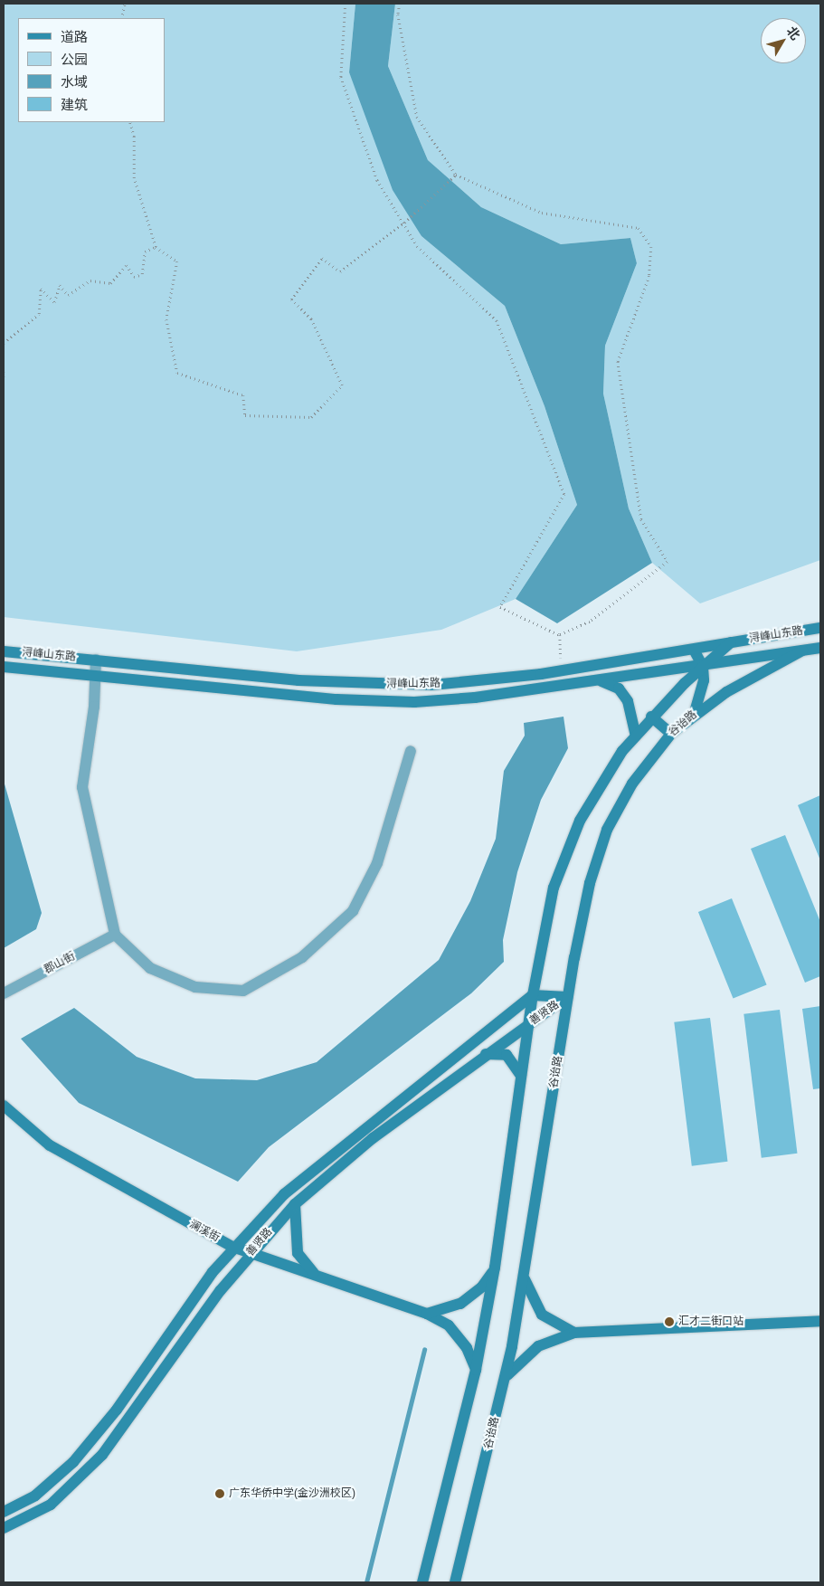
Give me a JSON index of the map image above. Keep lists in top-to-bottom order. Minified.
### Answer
{"streets":{"street":["浔峰山东路","谷诒路","郡山街","善贤路","澜溪街"]},"crossings":[["浔峰山东路","谷诒路"],["谷诒路","善贤路"],["善贤路","澜溪街"]],"places":["汇才二街口站","广东华侨中学(金沙洲校区)"],"legend":["道路","公园","水域","建筑"],"north":"top right"}
